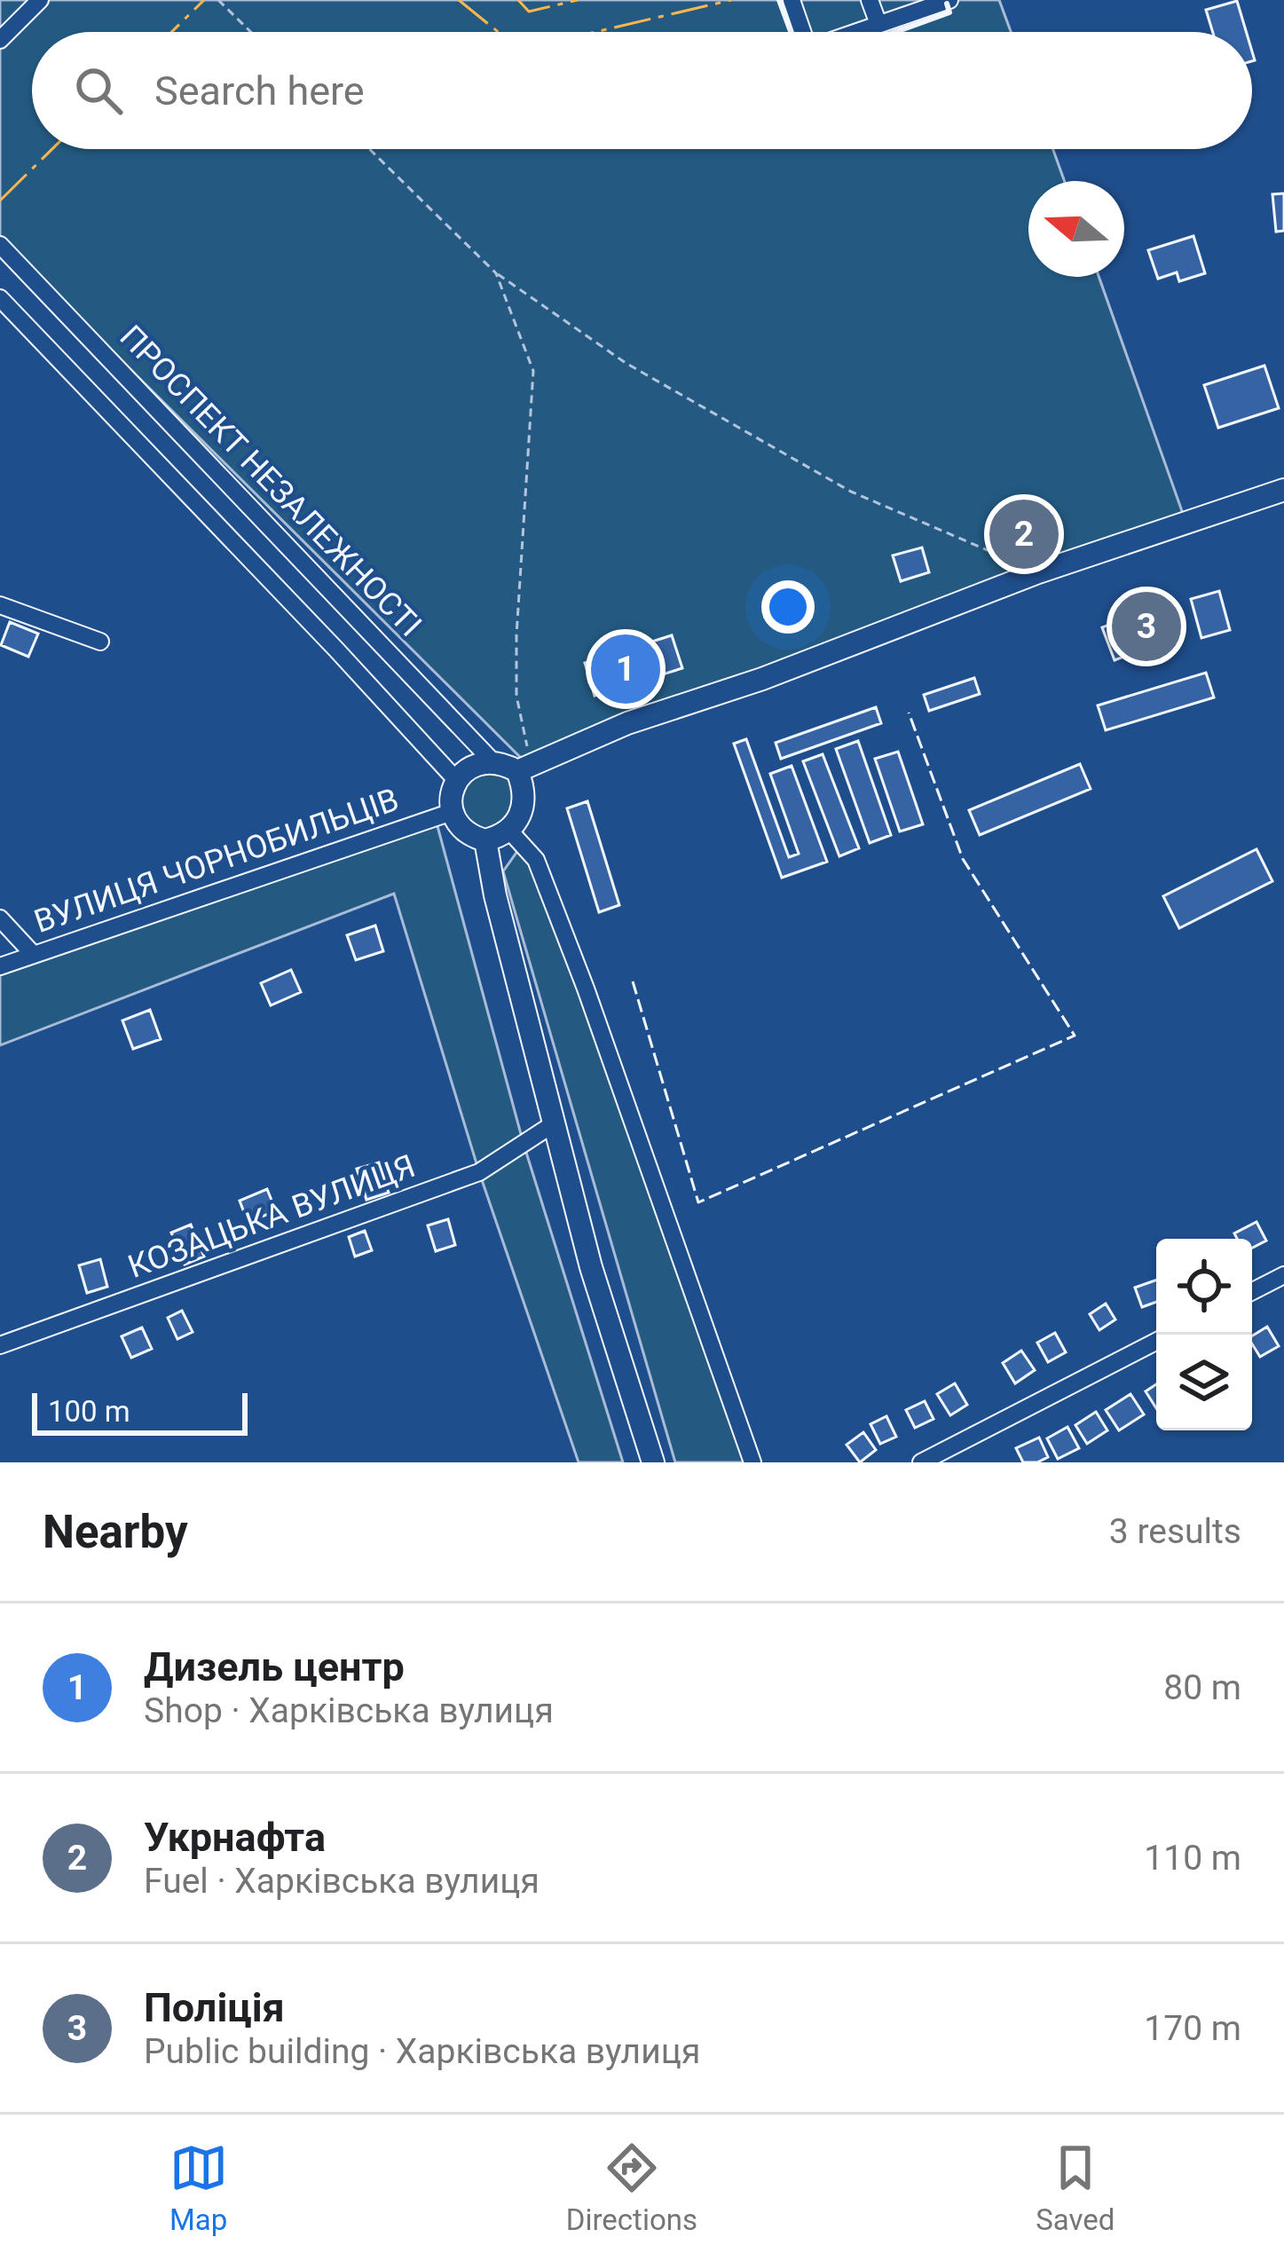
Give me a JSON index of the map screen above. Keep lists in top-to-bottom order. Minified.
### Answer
{"streets":{"street":["ПРОСПЕКТ НЕЗАЛЕЖНОСТІ","ВУЛИЦЯ ЧОРНОБИЛЬЦІВ","КОЗАЦЬКА ВУЛИЦЯ"]},"crossings":[["ПРОСПЕКТ НЕЗАЛЕЖНОСТІ","ВУЛИЦЯ ЧОРНОБИЛЬЦІВ"]],"scale_bar":"100 m","north":"left","page":{"search":"Search here","pins":["2","3","1"],"scale":"100 m","heading":["Nearby","3 results"],"list":[{"mark":"1","name":"Дизель центр","note":"Shop · Харківська вулиця","value":"80 m"},{"mark":"2","name":"Укрнафта","note":"Fuel · Харківська вулиця","value":"110 m"},{"mark":"3","name":"Поліція","note":"Public building · Харківська вулиця","value":"170 m"}],"nav":["Map","Directions","Saved"]}}
